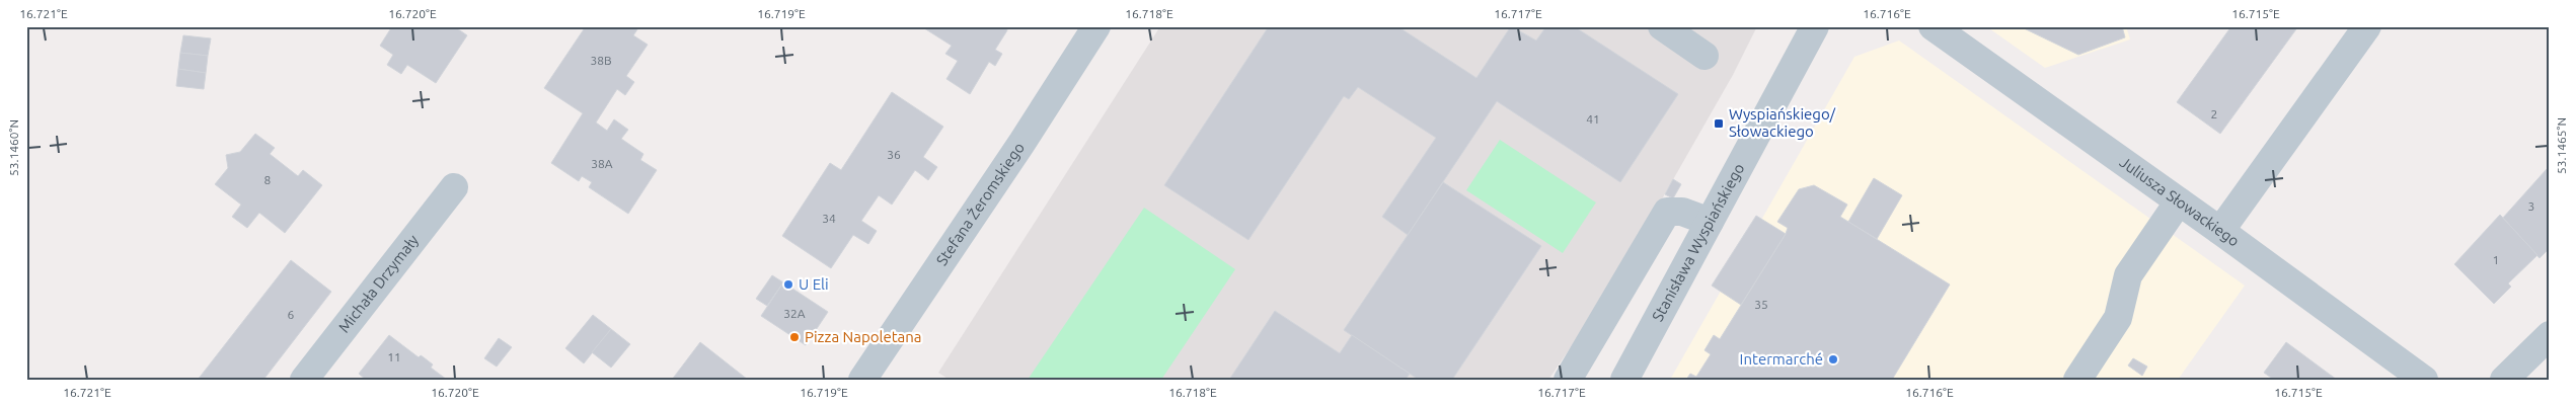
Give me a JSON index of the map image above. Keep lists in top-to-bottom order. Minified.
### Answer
{"streets":{"street":["Juliusza Słowackiego","Stefana Żeromskiego","Stanisława Wyspiańskiego","Michała Drzymały"]},"places":{"transit":["Wyspiańskiego/ Słowackiego"],"other":["U Eli","Pizza Napoletana","Intermarché"]},"house_numbers":["38B","2","41","36","38A","8","3","34","1","35","32A","6","11"],"coordinates":["16.721°E","16.720°E","16.719°E","16.718°E","16.717°E","16.716°E","16.715°E","53.1465°N","53.1460°N"]}
